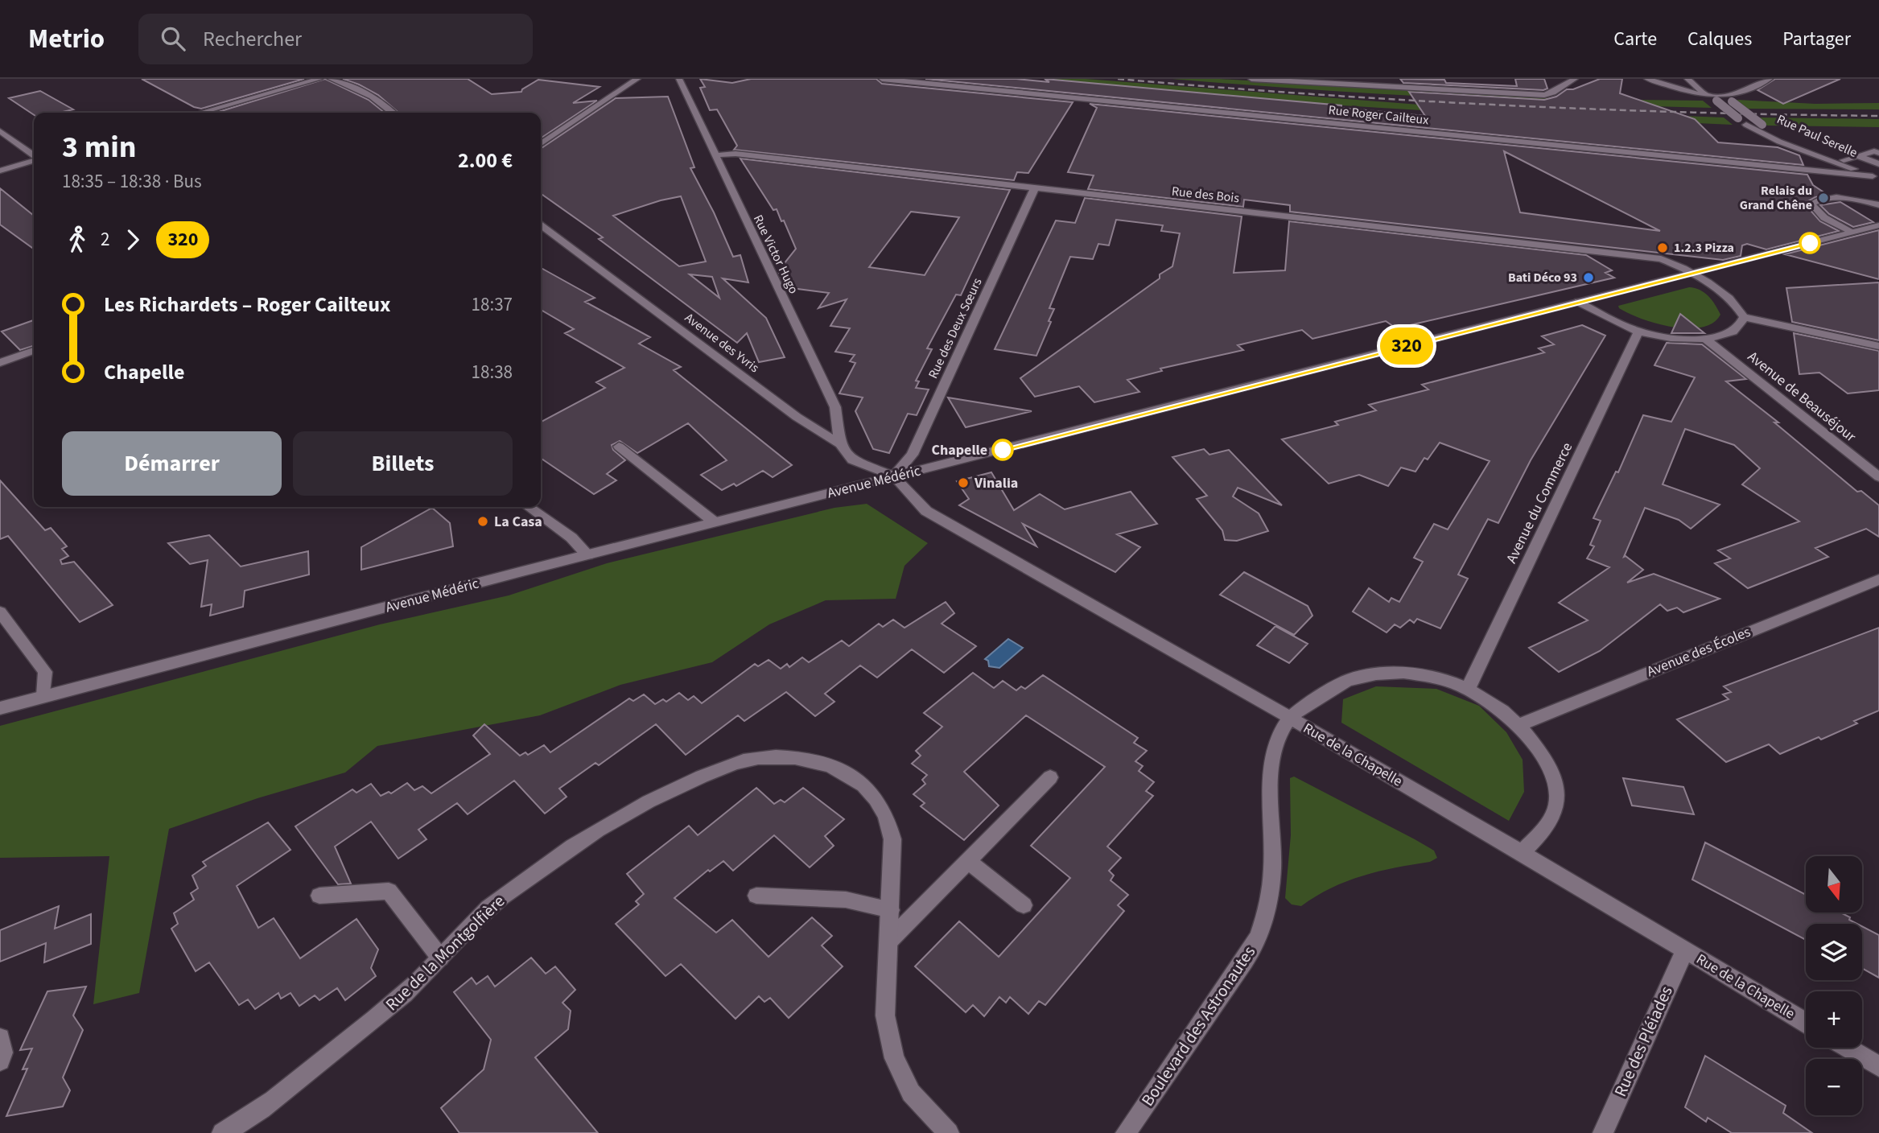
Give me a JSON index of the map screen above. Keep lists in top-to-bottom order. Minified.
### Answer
{"streets":{"street":["Rue Roger Cailteux","Rue Paul Serelle","Rue des Bois","Rue Victor Hugo","Rue des Deux Sœurs","Avenue des Yvris","Avenue de Beauséjour","Avenue Médéric","Avenue du Commerce","Avenue des Écoles","Rue de la Chapelle","Rue de la Montgolfière","Boulevard des Astronautes","Rue des Pléiades"]},"crossings":[["Rue Roger Cailteux","Rue Paul Serelle"],["Rue des Bois","Rue Victor Hugo"],["Rue des Bois","Rue des Deux Sœurs"],["Rue des Bois","Avenue Médéric"],["Rue Victor Hugo","Avenue des Yvris"],["Rue des Deux Sœurs","Avenue des Yvris"],["Rue des Deux Sœurs","Avenue Médéric"],["Rue des Deux Sœurs","Rue de la Chapelle"],["Avenue des Yvris","Avenue Médéric"],["Avenue des Yvris","Rue de la Chapelle"],["Avenue Médéric","Rue de la Chapelle"],["Rue de la Chapelle","Boulevard des Astronautes"],["Rue de la Chapelle","Rue des Pléiades"]],"places":["Relais du Grand Chêne","1.2.3 Pizza","Bati Déco 93","Chapelle","Vinalia","La Casa"],"lines":["bus line 320"],"north":"bottom","page":{"header":"Metrio","search":"Rechercher","nav":["Carte","Calques","Partager"],"on_map":"320","heading":["3 min","18:35 – 18:38 · Bus","2.00 €"],"legs":["2","320"],"list":[{"name":"Les Richardets – Roger Cailteux","value":"18:37"},{"name":"Chapelle","value":"18:38"}],"buttons":["Démarrer","Billets"],"map_buttons":["+","−"]}}
